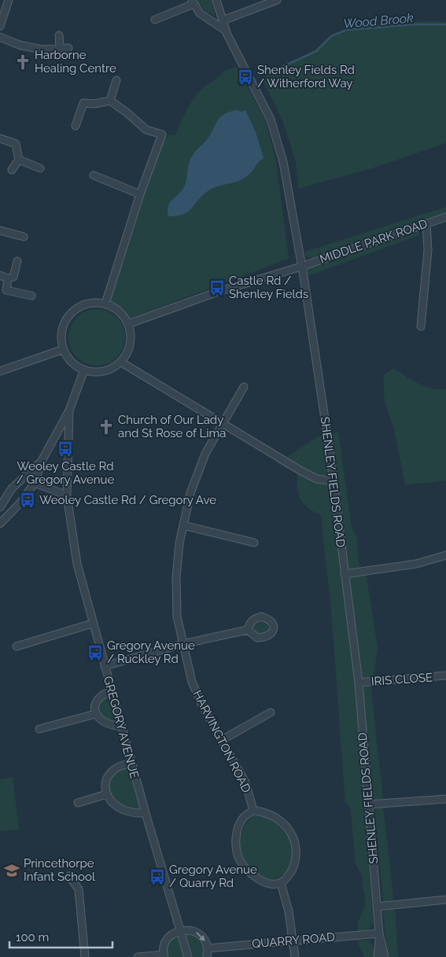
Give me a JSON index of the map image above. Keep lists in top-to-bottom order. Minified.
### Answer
{"streets":{"street":["MIDDLE PARK ROAD","SHENLEY FIELDS ROAD","IRIS CLOSE","GREGORY AVENUE","HARVINGTON ROAD","QUARRY ROAD"]},"crossings":[["MIDDLE PARK ROAD","SHENLEY FIELDS ROAD"],["SHENLEY FIELDS ROAD","IRIS CLOSE"],["SHENLEY FIELDS ROAD","QUARRY ROAD"]],"water":["Wood Brook"],"places":{"church":["Harborne Healing Centre","Church of Our Lady and St Rose of Lima"],"bus stop":["Shenley Fields Rd / Witherford Way","Castle Rd / Shenley Fields","Weoley Castle Rd / Gregory Avenue","Weoley Castle Rd / Gregory Ave","Gregory Avenue / Ruckley Rd","Gregory Avenue / Quarry Rd"],"school or university":["Princethorpe Infant School"]},"scale_bar":"100 m"}
